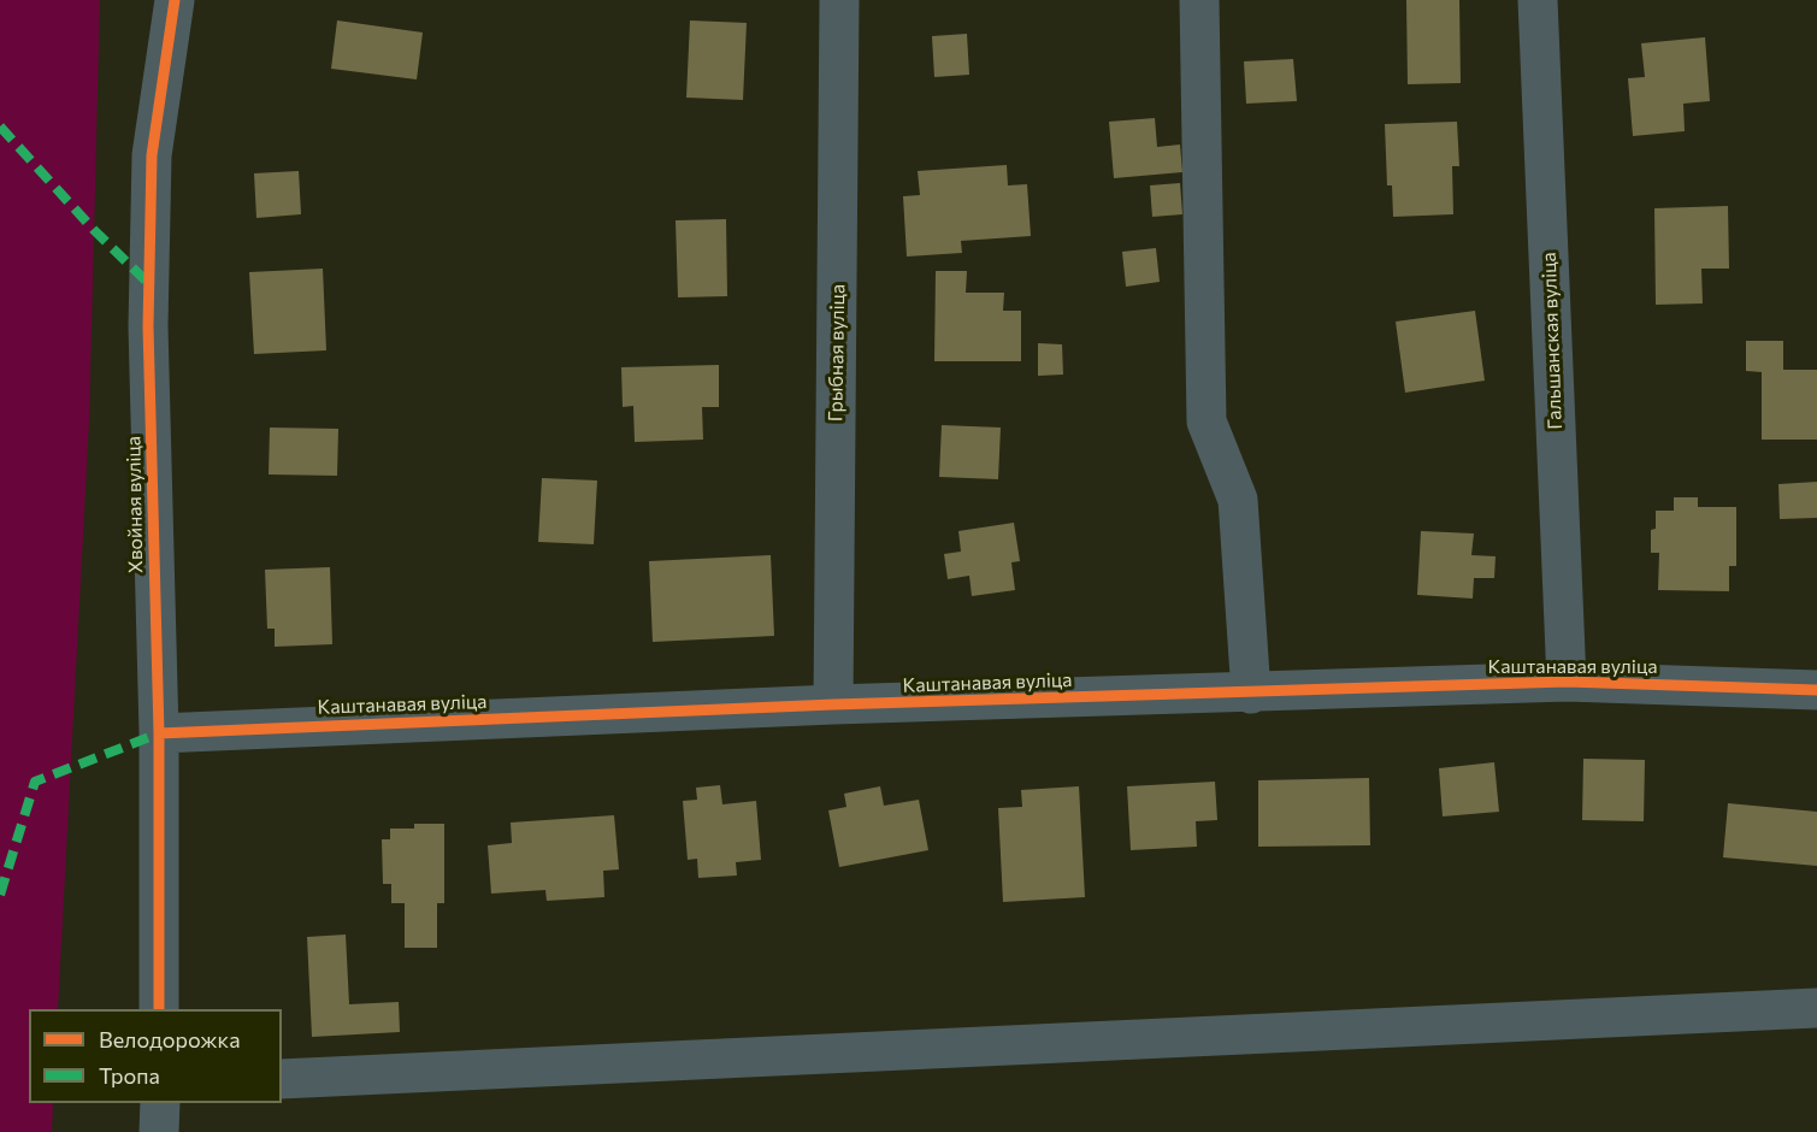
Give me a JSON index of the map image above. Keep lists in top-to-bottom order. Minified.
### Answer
{"streets":{"street":["Гальшанская вуліца","Грыбная вуліца","Хвойная вуліца","Каштанавая вуліца"]},"crossings":[["Гальшанская вуліца","Каштанавая вуліца"],["Грыбная вуліца","Каштанавая вуліца"],["Хвойная вуліца","Каштанавая вуліца"]],"legend":["Велодорожка","Тропа"]}
